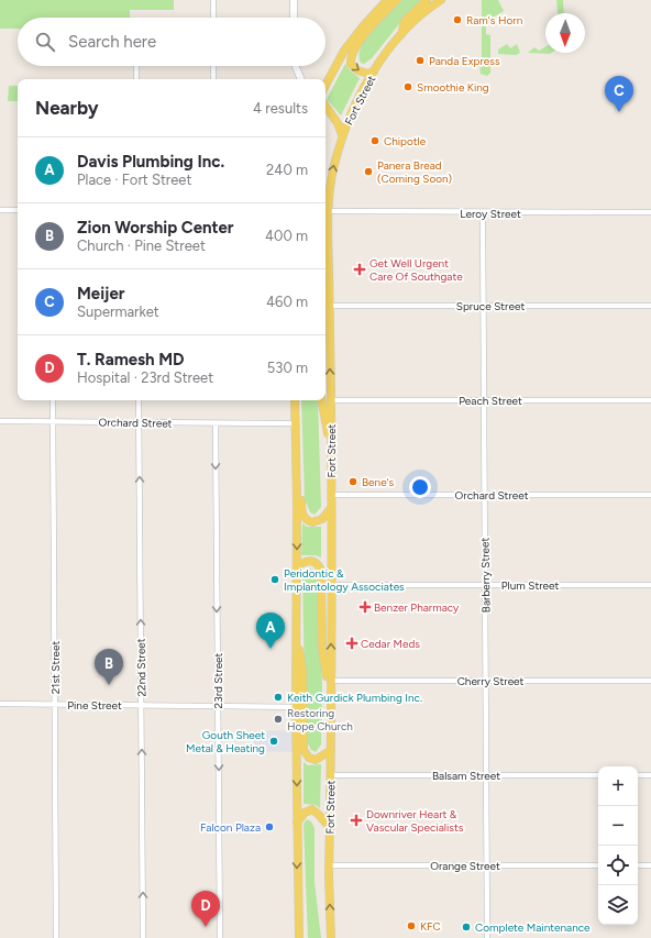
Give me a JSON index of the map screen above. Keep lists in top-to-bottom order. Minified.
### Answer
{"streets":{"main road":["Fort Street"],"street":["Leroy Street","Spruce Street","Peach Street","Orchard Street","Barberry Street","Plum Street","21st Street","22nd Street","23rd Street","Cherry Street","Pine Street","Balsam Street","Orange Street"]},"crossings":[["Fort Street","Leroy Street"],["Fort Street","Spruce Street"],["Fort Street","Peach Street"],["Fort Street","Orchard Street"],["Fort Street","Plum Street"],["Fort Street","Cherry Street"],["Fort Street","Balsam Street"],["Fort Street","Orange Street"],["Leroy Street","Barberry Street"],["Spruce Street","Barberry Street"],["Peach Street","Barberry Street"],["Orchard Street","Barberry Street"],["Orchard Street","21st Street"],["Orchard Street","22nd Street"],["Orchard Street","23rd Street"],["Barberry Street","Plum Street"],["Barberry Street","Cherry Street"],["Barberry Street","Balsam Street"],["Barberry Street","Orange Street"],["21st Street","Pine Street"],["22nd Street","Pine Street"],["23rd Street","Pine Street"]],"one_way":["22nd Street","23rd Street"],"places":{"other":["Ram's Horn","Panda Express","Smoothie King","Chipotle","Panera Bread (Coming Soon)","Bene's","Peridontic & Implantology Associates","Keith Gurdick Plumbing Inc.","Restoring Hope Church","Gouth Sheet Metal & Heating","Falcon Plaza","KFC","Complete Maintenance"],"health":["Get Well Urgent Care Of Southgate","Benzer Pharmacy","Cedar Meds","Downriver Heart & Vascular Specialists"]},"north":"bottom","page":{"search":"Search here","pins":["C","A","B","D"],"heading":["Nearby","4 results"],"list":[{"mark":"A","name":"Davis Plumbing Inc.","note":"Place · Fort Street","value":"240 m"},{"mark":"B","name":"Zion Worship Center","note":"Church · Pine Street","value":"400 m"},{"mark":"C","name":"Meijer","note":"Supermarket","value":"460 m"},{"mark":"D","name":"T. Ramesh MD","note":"Hospital · 23rd Street","value":"530 m"}],"map_buttons":["+","−"]}}
